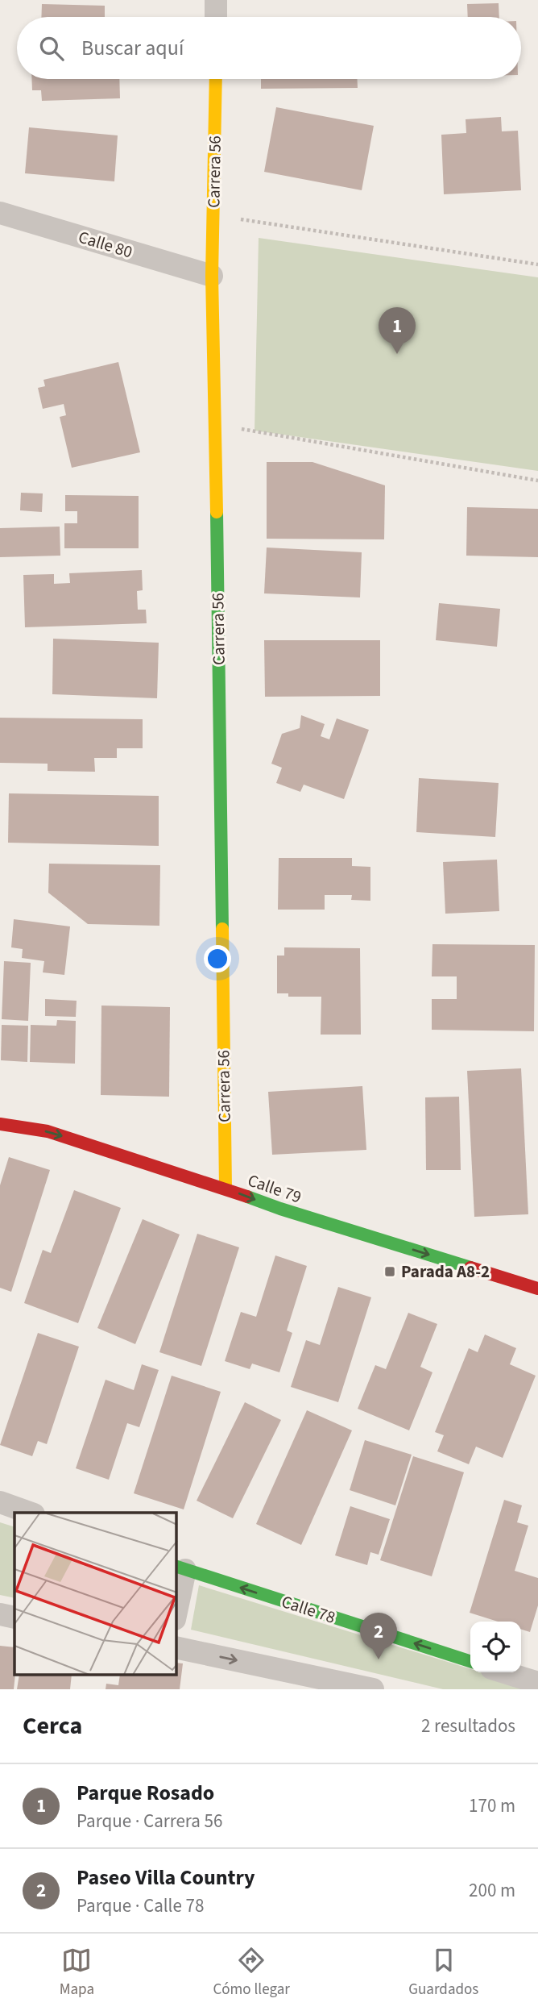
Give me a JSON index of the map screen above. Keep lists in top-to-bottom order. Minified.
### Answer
{"streets":{"street":["Carrera 56","Calle 80","Calle 79","Calle 78"]},"crossings":[["Carrera 56","Calle 80"],["Carrera 56","Calle 79"]],"one_way":["Calle 79"],"places":{"transit":["Parada A8-2"]},"page":{"search":"Buscar aquí","pins":["1","2"],"heading":["Cerca","2 resultados"],"list":[{"mark":"1","name":"Parque Rosado","note":"Parque · Carrera 56","value":"170 m"},{"mark":"2","name":"Paseo Villa Country","note":"Parque · Calle 78","value":"200 m"}],"nav":["Mapa","Cómo llegar","Guardados"]}}
